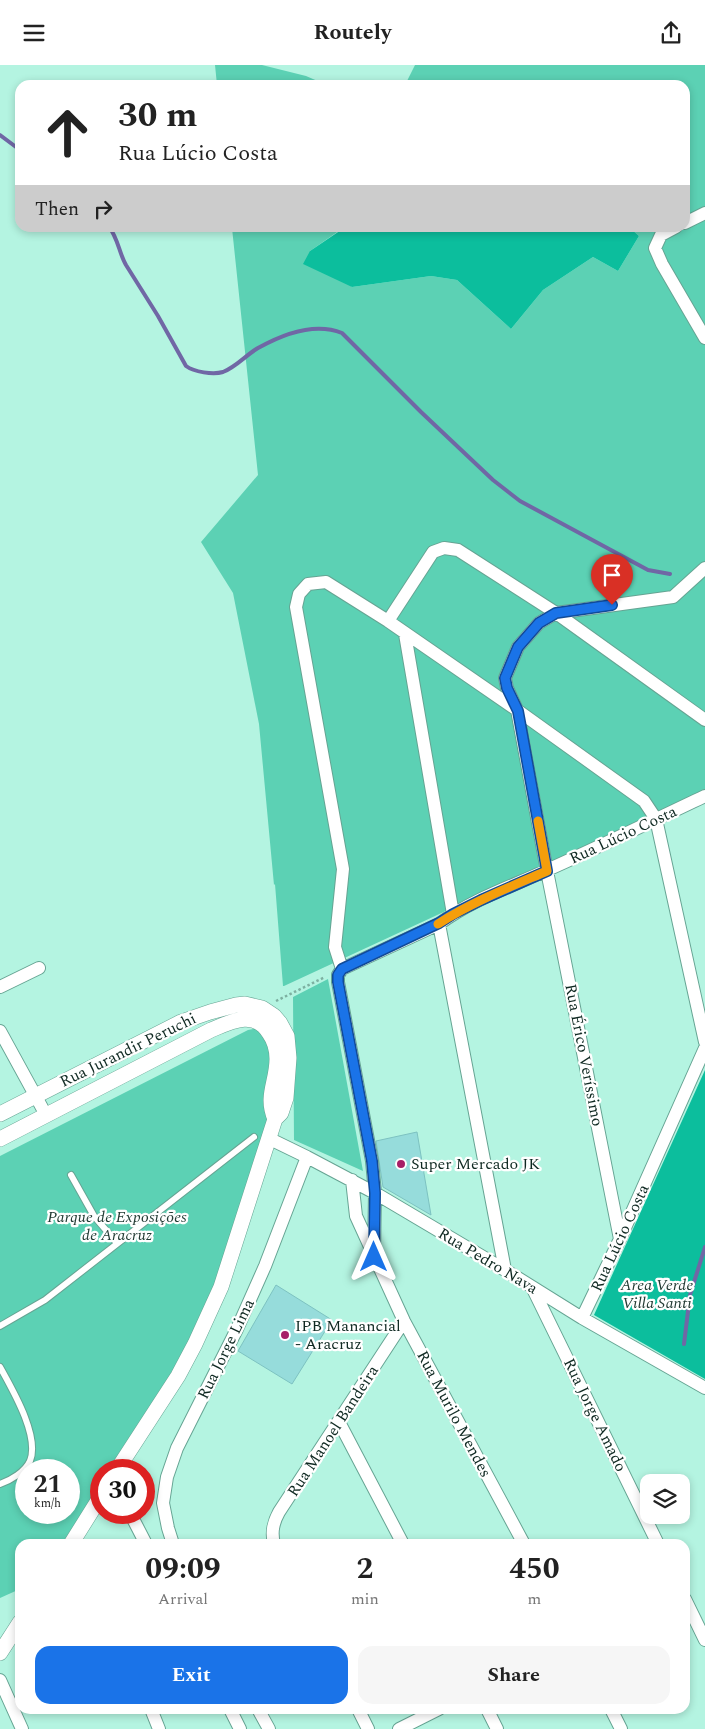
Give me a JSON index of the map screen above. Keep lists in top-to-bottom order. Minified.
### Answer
{"streets":{"street":["Rua Lúcio Costa","Rua Jurandir Peruchi","Rua Érico Veríssimo","Rua Pedro Nava","Rua Jorge Lima","Rua Murilo Mendes","Rua Jorge Amado","Rua Manoel Bandeira"]},"crossings":[["Rua Lúcio Costa","Rua Érico Veríssimo"],["Rua Lúcio Costa","Rua Pedro Nava"],["Rua Pedro Nava","Rua Jorge Lima"],["Rua Pedro Nava","Rua Murilo Mendes"],["Rua Pedro Nava","Rua Jorge Amado"],["Rua Murilo Mendes","Rua Manoel Bandeira"]],"parks":["Parque de Exposições de Aracruz","Area Verde Villa Santi"],"places":["Super Mercado JK","IPB Manancial - Aracruz"],"page":{"header":"Routely","turn":["30 m","Rua Lúcio Costa"],"then":"Then","speed":"21 km/h","limit":"30","eta":["09:09","Arrival","2","min","450","m"],"buttons":["Exit","Share"]}}
